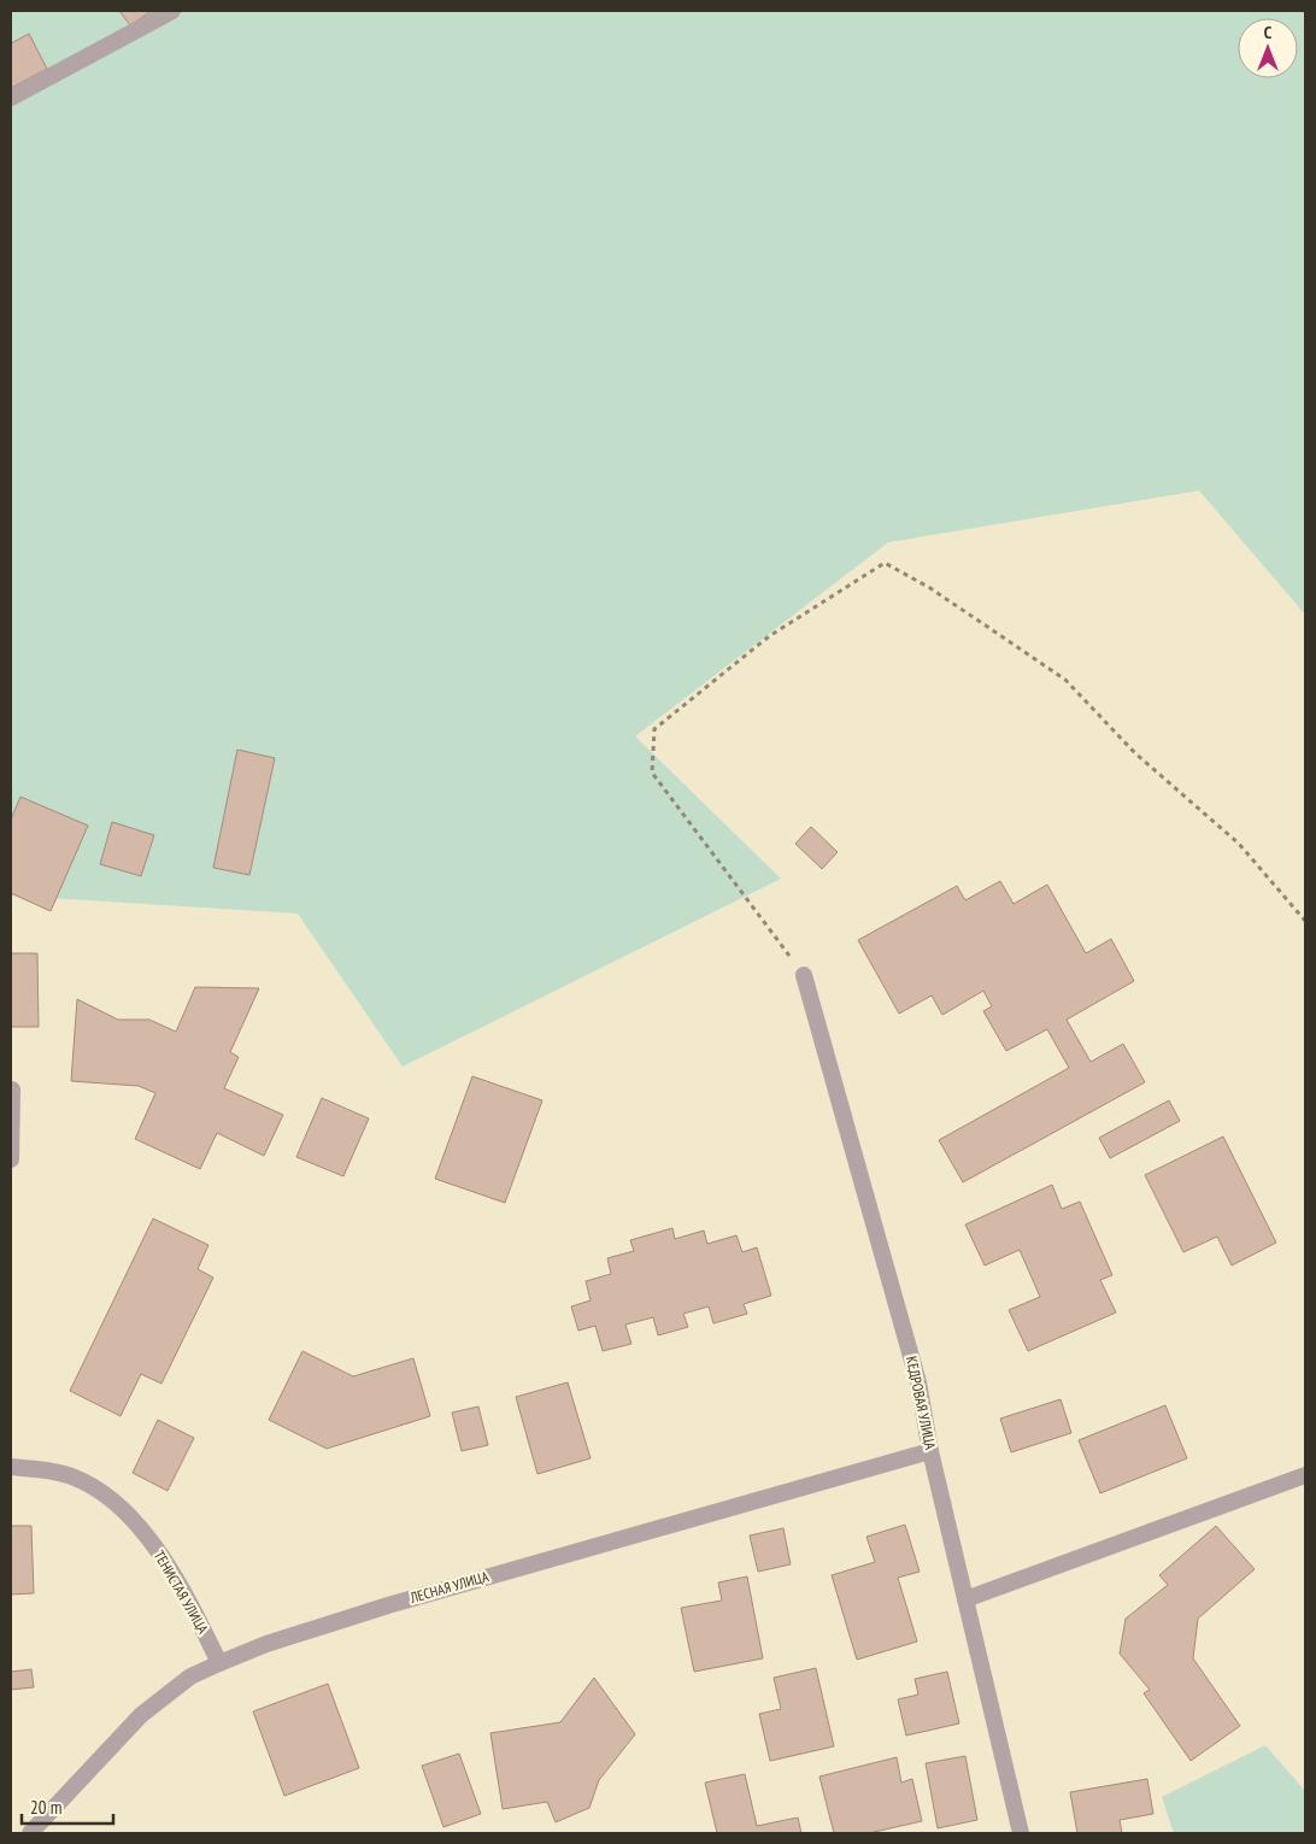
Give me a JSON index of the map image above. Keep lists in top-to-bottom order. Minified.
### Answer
{"streets":{"street":["КЕДРОВАЯ УЛИЦА","ЛЕСНАЯ УЛИЦА","ТЕНИСТАЯ УЛИЦА"]},"crossings":[["КЕДРОВАЯ УЛИЦА","ЛЕСНАЯ УЛИЦА"],["ЛЕСНАЯ УЛИЦА","ТЕНИСТАЯ УЛИЦА"]],"scale_bar":"20 m","north":"top"}
